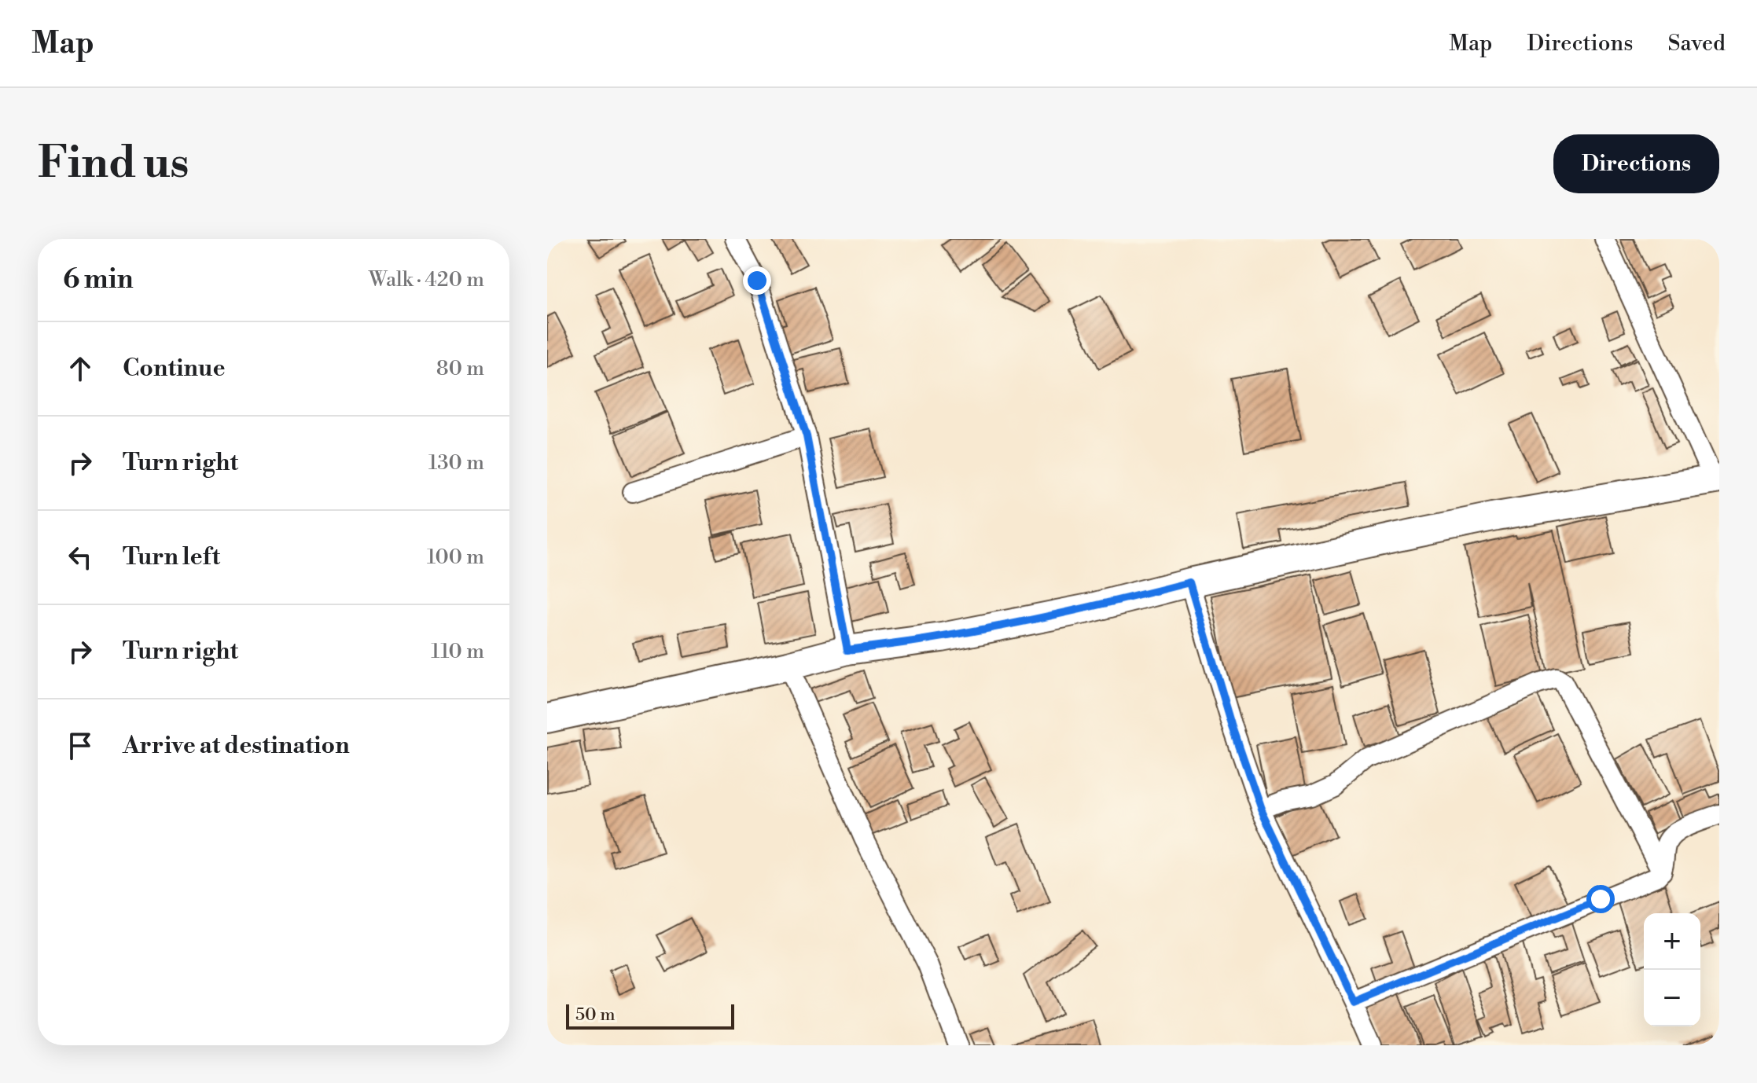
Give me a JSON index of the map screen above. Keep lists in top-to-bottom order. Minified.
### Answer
{"scale_bar":"50 m","page":{"header":"Map","nav":["Map","Directions","Saved"],"buttons":"Directions","title":"Find us","heading":["6 min","Walk · 420 m"],"list":[["Continue","80 m"],["Turn right","130 m"],["Turn left","100 m"],["Turn right","110 m"],"Arrive at destination"],"map_buttons":["+","−"],"scale":"50 m"}}
